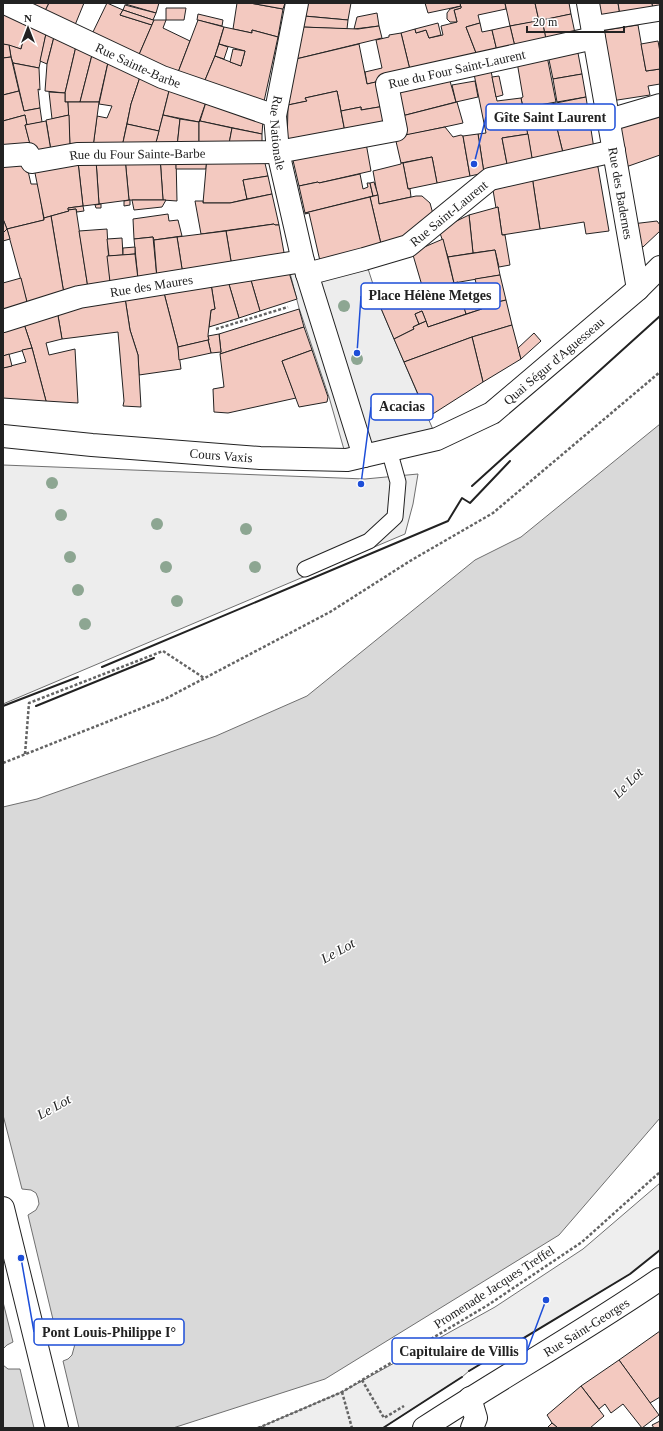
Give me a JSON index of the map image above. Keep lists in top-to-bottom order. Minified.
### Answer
{"streets":{"street":["Rue Sainte-Barbe","Rue du Four Saint-Laurent","Rue Nationale","Rue du Four Sainte-Barbe","Rue des Badernes","Rue Saint-Laurent","Rue des Maures","Quai Ségur d'Aguesseau","Cours Vaxis","Rue Saint-Georges"],"path":["Promenade Jacques Treffel"]},"crossings":[["Rue Sainte-Barbe","Rue Nationale"],["Rue du Four Saint-Laurent","Rue Nationale"],["Rue du Four Saint-Laurent","Rue du Four Sainte-Barbe"],["Rue du Four Saint-Laurent","Rue des Badernes"],["Rue Nationale","Rue du Four Sainte-Barbe"],["Rue Nationale","Rue Saint-Laurent"],["Rue Nationale","Rue des Maures"],["Rue Nationale","Cours Vaxis"],["Rue des Badernes","Rue Saint-Laurent"],["Rue des Badernes","Quai Ségur d'Aguesseau"],["Rue Saint-Laurent","Rue des Maures"],["Quai Ségur d'Aguesseau","Cours Vaxis"]],"water":["Le Lot"],"places":["Gîte Saint Laurent","Place Hélène Metges","Acacias","Pont Louis-Philippe I°","Capitulaire de Villis"],"scale_bar":"20 m","north":"top"}
